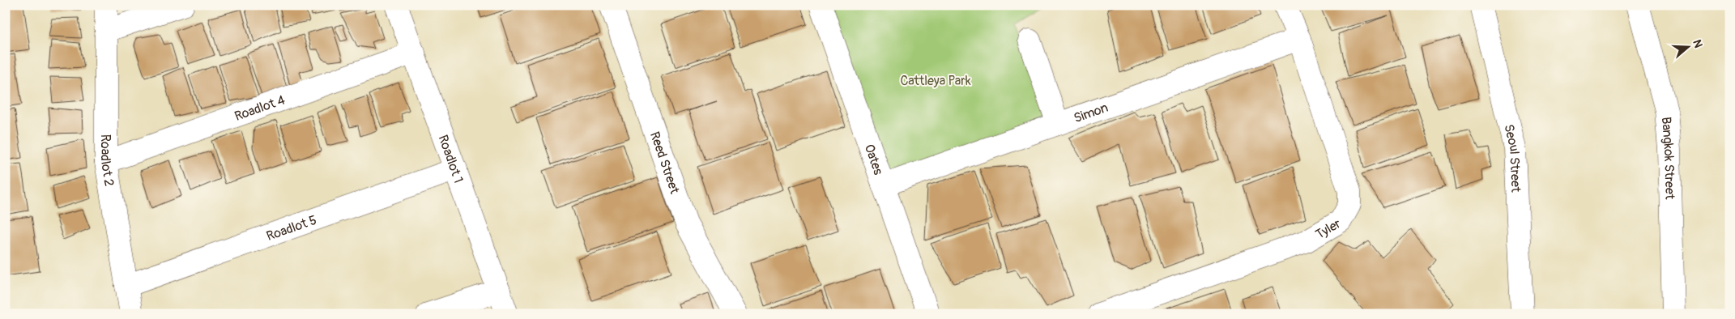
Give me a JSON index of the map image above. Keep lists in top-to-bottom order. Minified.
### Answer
{"streets":{"street":["Roadlot 4","Simon","Seoul Street","Bangkok Street","Roadlot 1","Oates","Roadlot 2","Reed Street","Roadlot 5","Tyler"]},"crossings":[["Roadlot 4","Roadlot 1"],["Roadlot 4","Roadlot 2"],["Simon","Oates"],["Simon","Tyler"],["Roadlot 1","Roadlot 5"],["Roadlot 2","Roadlot 5"]],"parks":["Cattleya Park"],"north":"right"}
